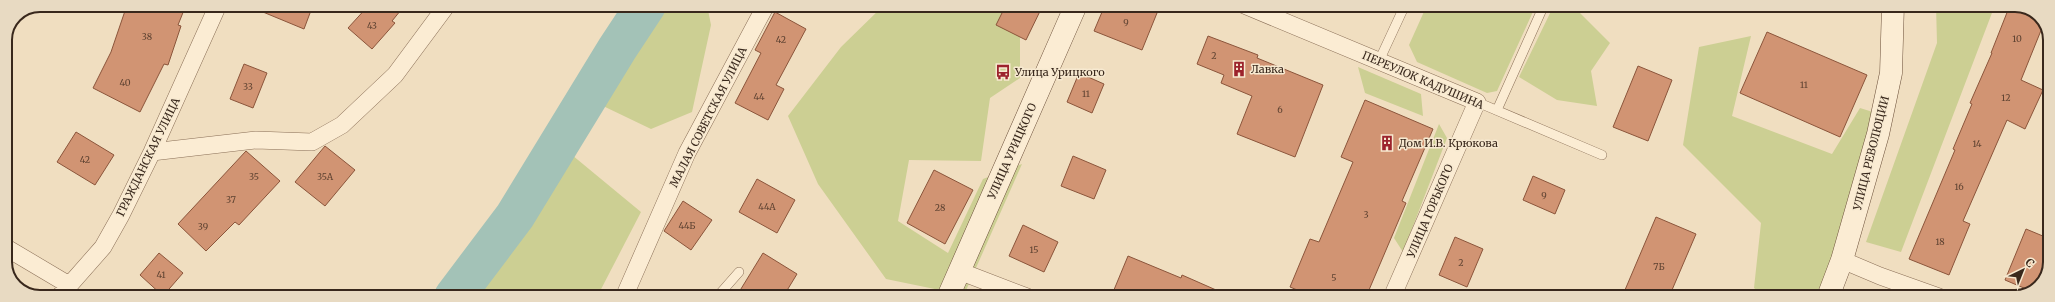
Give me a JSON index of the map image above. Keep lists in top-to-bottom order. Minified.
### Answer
{"streets":{"main road":["УЛИЦА УРИЦКОГО","УЛИЦА РЕВОЛЮЦИИ"],"street":["ПЕРЕУЛОК КАДУШИНА","МАЛАЯ СОВЕТСКАЯ УЛИЦА","ГРАЖДАНСКАЯ УЛИЦА","УЛИЦА ГОРЬКОГО"]},"crossings":[["ПЕРЕУЛОК КАДУШИНА","УЛИЦА ГОРЬКОГО"]],"places":{"building":["Лавка","Дом И.В. Крюкова"],"bus stop":["Улица Урицкого"]},"house_numbers":["9","43","38","10","42","2","40","11","33","11","44","12","6","14","42","35","35А","16","9","37","44А","28","3","44Б","39","18","15","2","7Б","41","5"],"north":"top right"}
